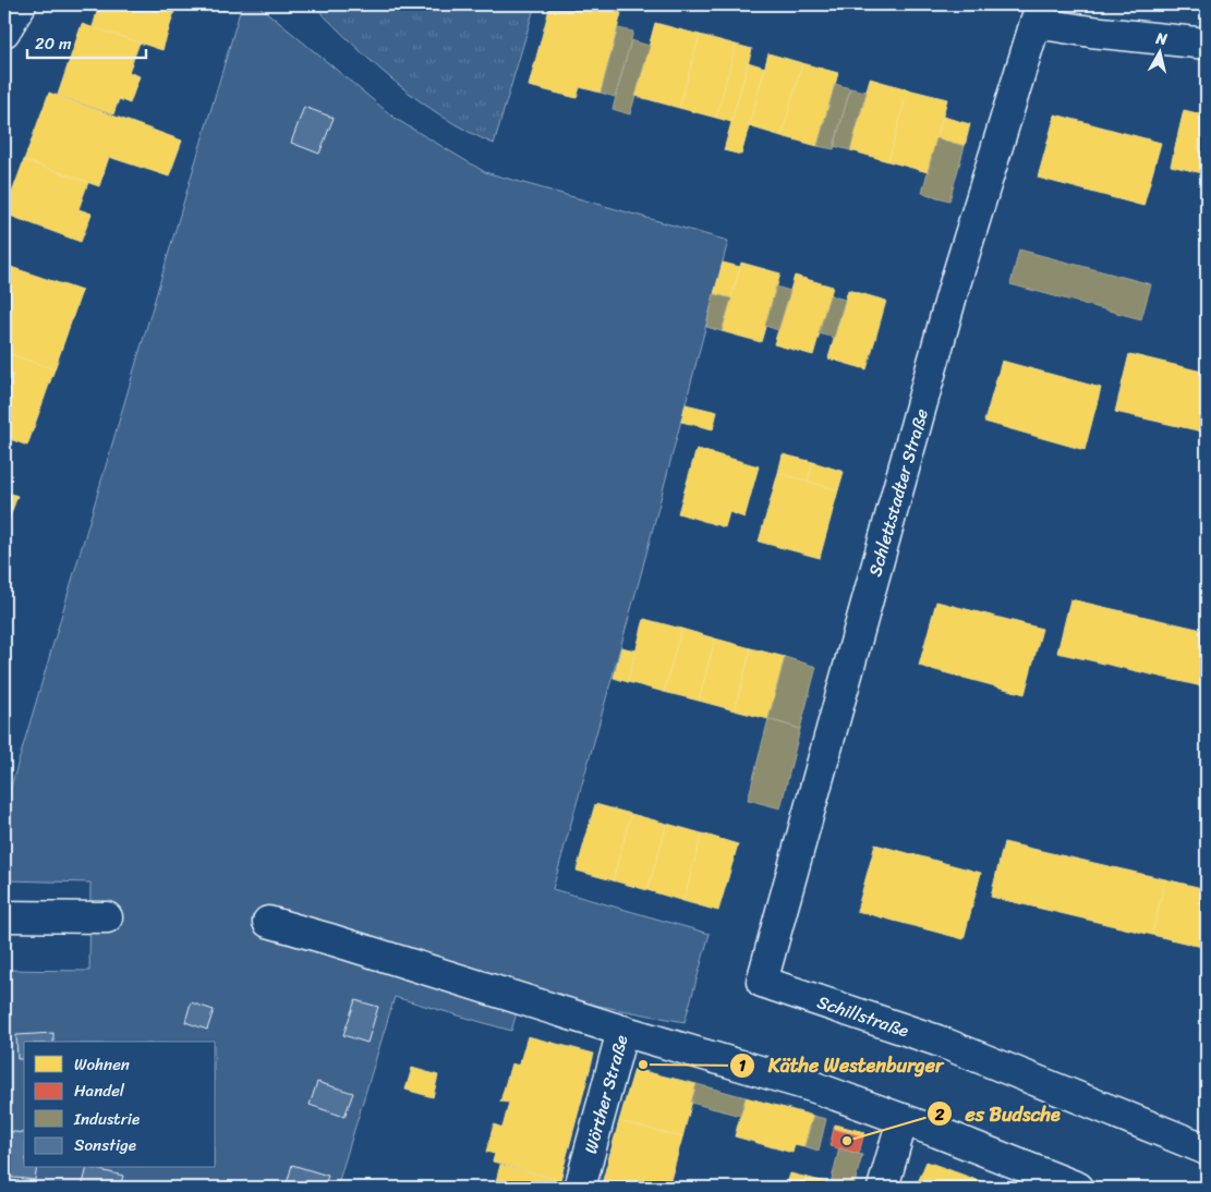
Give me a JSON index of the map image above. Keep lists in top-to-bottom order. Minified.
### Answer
{"streets":{"street":["Schlettstadter Straße","Schillstraße","Wörther Straße"]},"crossings":[["Schlettstadter Straße","Schillstraße"]],"places":["Käthe Westenburger","es Budsche"],"legend":["Wohnen","Handel","Industrie","Sonstige"],"scale_bar":"20 m","north":"top"}
